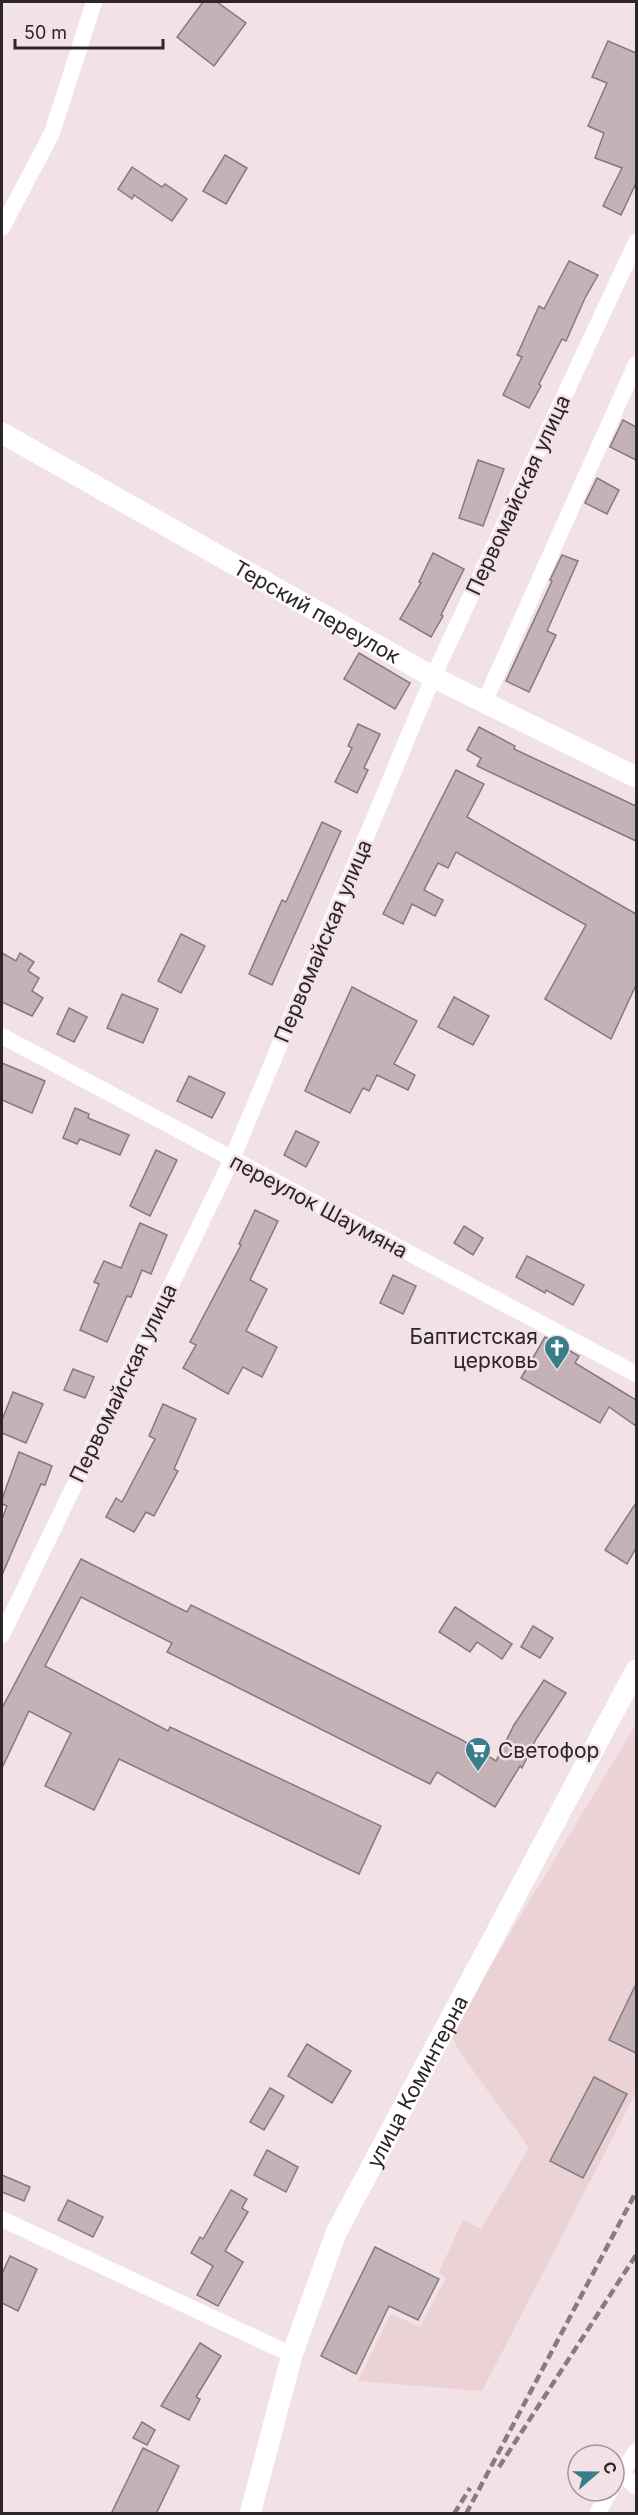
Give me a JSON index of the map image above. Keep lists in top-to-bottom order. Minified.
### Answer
{"streets":{"street":["Первомайская улица","Терский переулок","переулок Шаумяна","улица Коминтерна"]},"crossings":[["Первомайская улица","Терский переулок"],["Первомайская улица","переулок Шаумяна"]],"places":{"church":["Баптистская церковь"],"supermarket":["Светофор"]},"scale_bar":"50 m","north":"right"}
